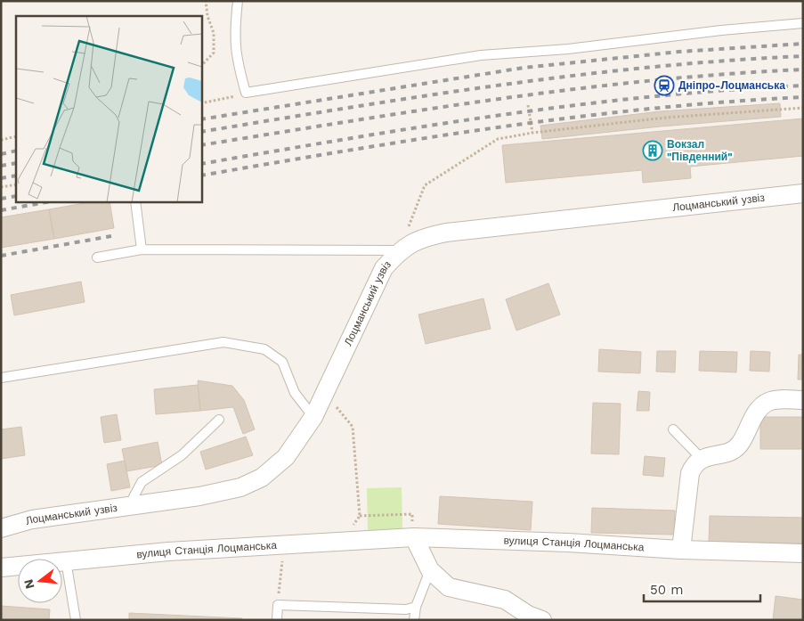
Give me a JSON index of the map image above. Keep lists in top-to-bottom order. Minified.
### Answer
{"streets":{"street":["Лоцманський узвіз","вулиця Станція Лоцманська"]},"places":{"station":["Дніпро-Лоцманська"],"building":["Вокзал \"Південний\""]},"scale_bar":"50 m","north":"left"}
